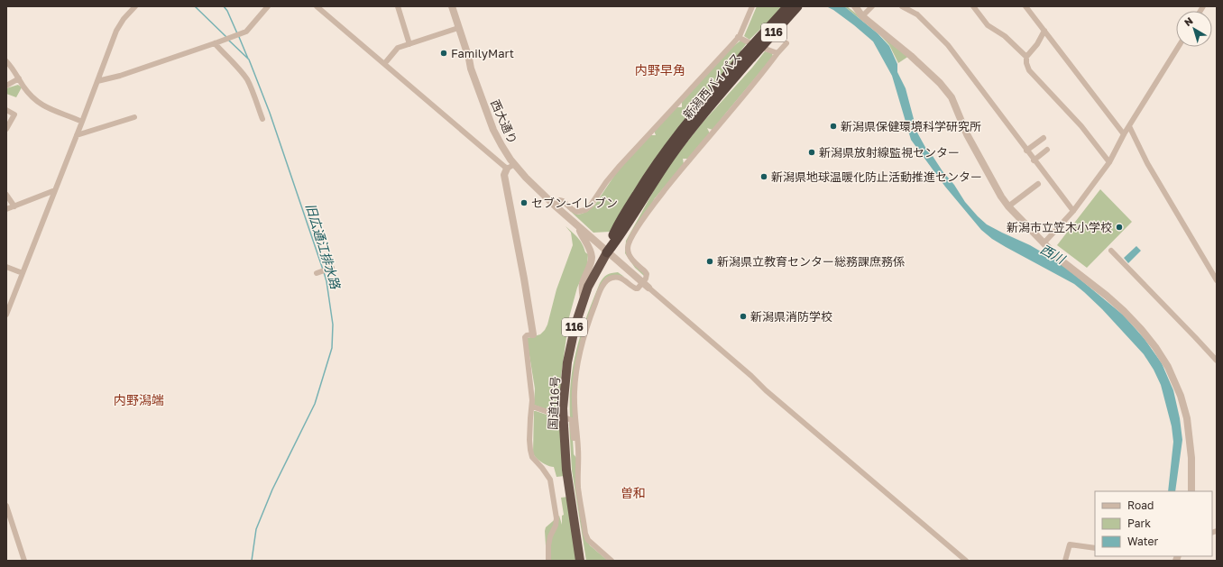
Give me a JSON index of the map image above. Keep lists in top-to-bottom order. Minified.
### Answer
{"streets":{"highway":["116","新潟西バイパス","国道116号"],"street":["西大通り"]},"crossings":[["新潟西バイパス","西大通り"],["新潟西バイパス","国道116号"],["西大通り","国道116号"]],"districts":["内野早角","内野潟端","曽和"],"water":["旧広通江排水路","西川"],"places":["FamilyMart","新潟県保健環境科学研究所","新潟県放射線監視センター","新潟県地球温暖化防止活動推進センター","セブン-イレブン","新潟市立笠木小学校","新潟県立教育センター総務課庶務係","新潟県消防学校"],"legend":["Road","Park","Water"],"north":"top left"}
